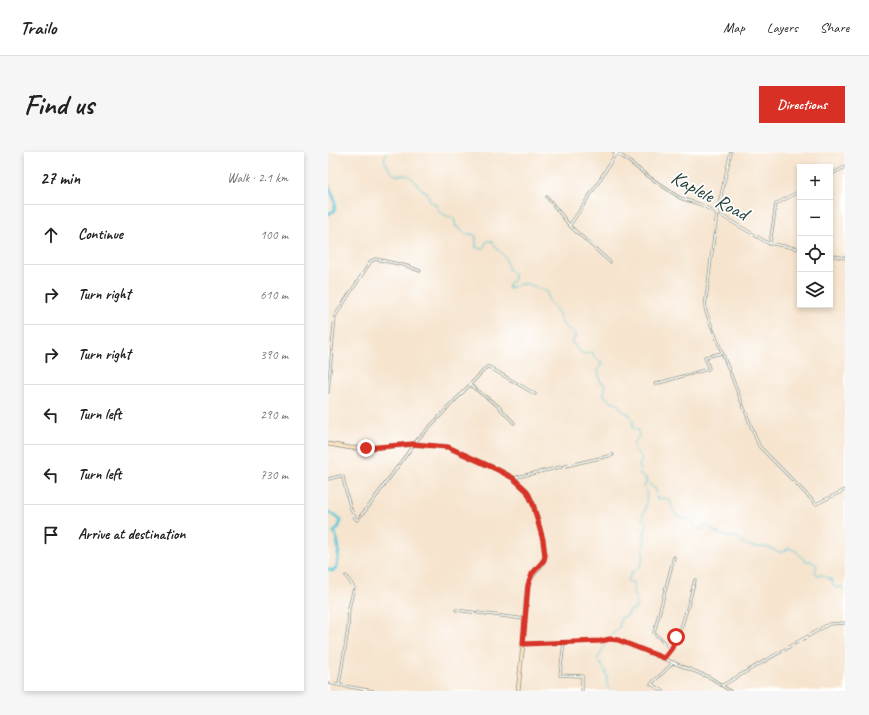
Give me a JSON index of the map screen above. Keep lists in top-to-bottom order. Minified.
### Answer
{"streets":{"street":["Kaplele Road"]},"page":{"header":"Trailo","nav":["Map","Layers","Share"],"buttons":"Directions","title":"Find us","heading":["27 min","Walk · 2.1 km"],"map_buttons":["+","−"],"list":[["Continue","100 m"],["Turn right","610 m"],["Turn right","390 m"],["Turn left","290 m"],["Turn left","730 m"],"Arrive at destination"]}}
